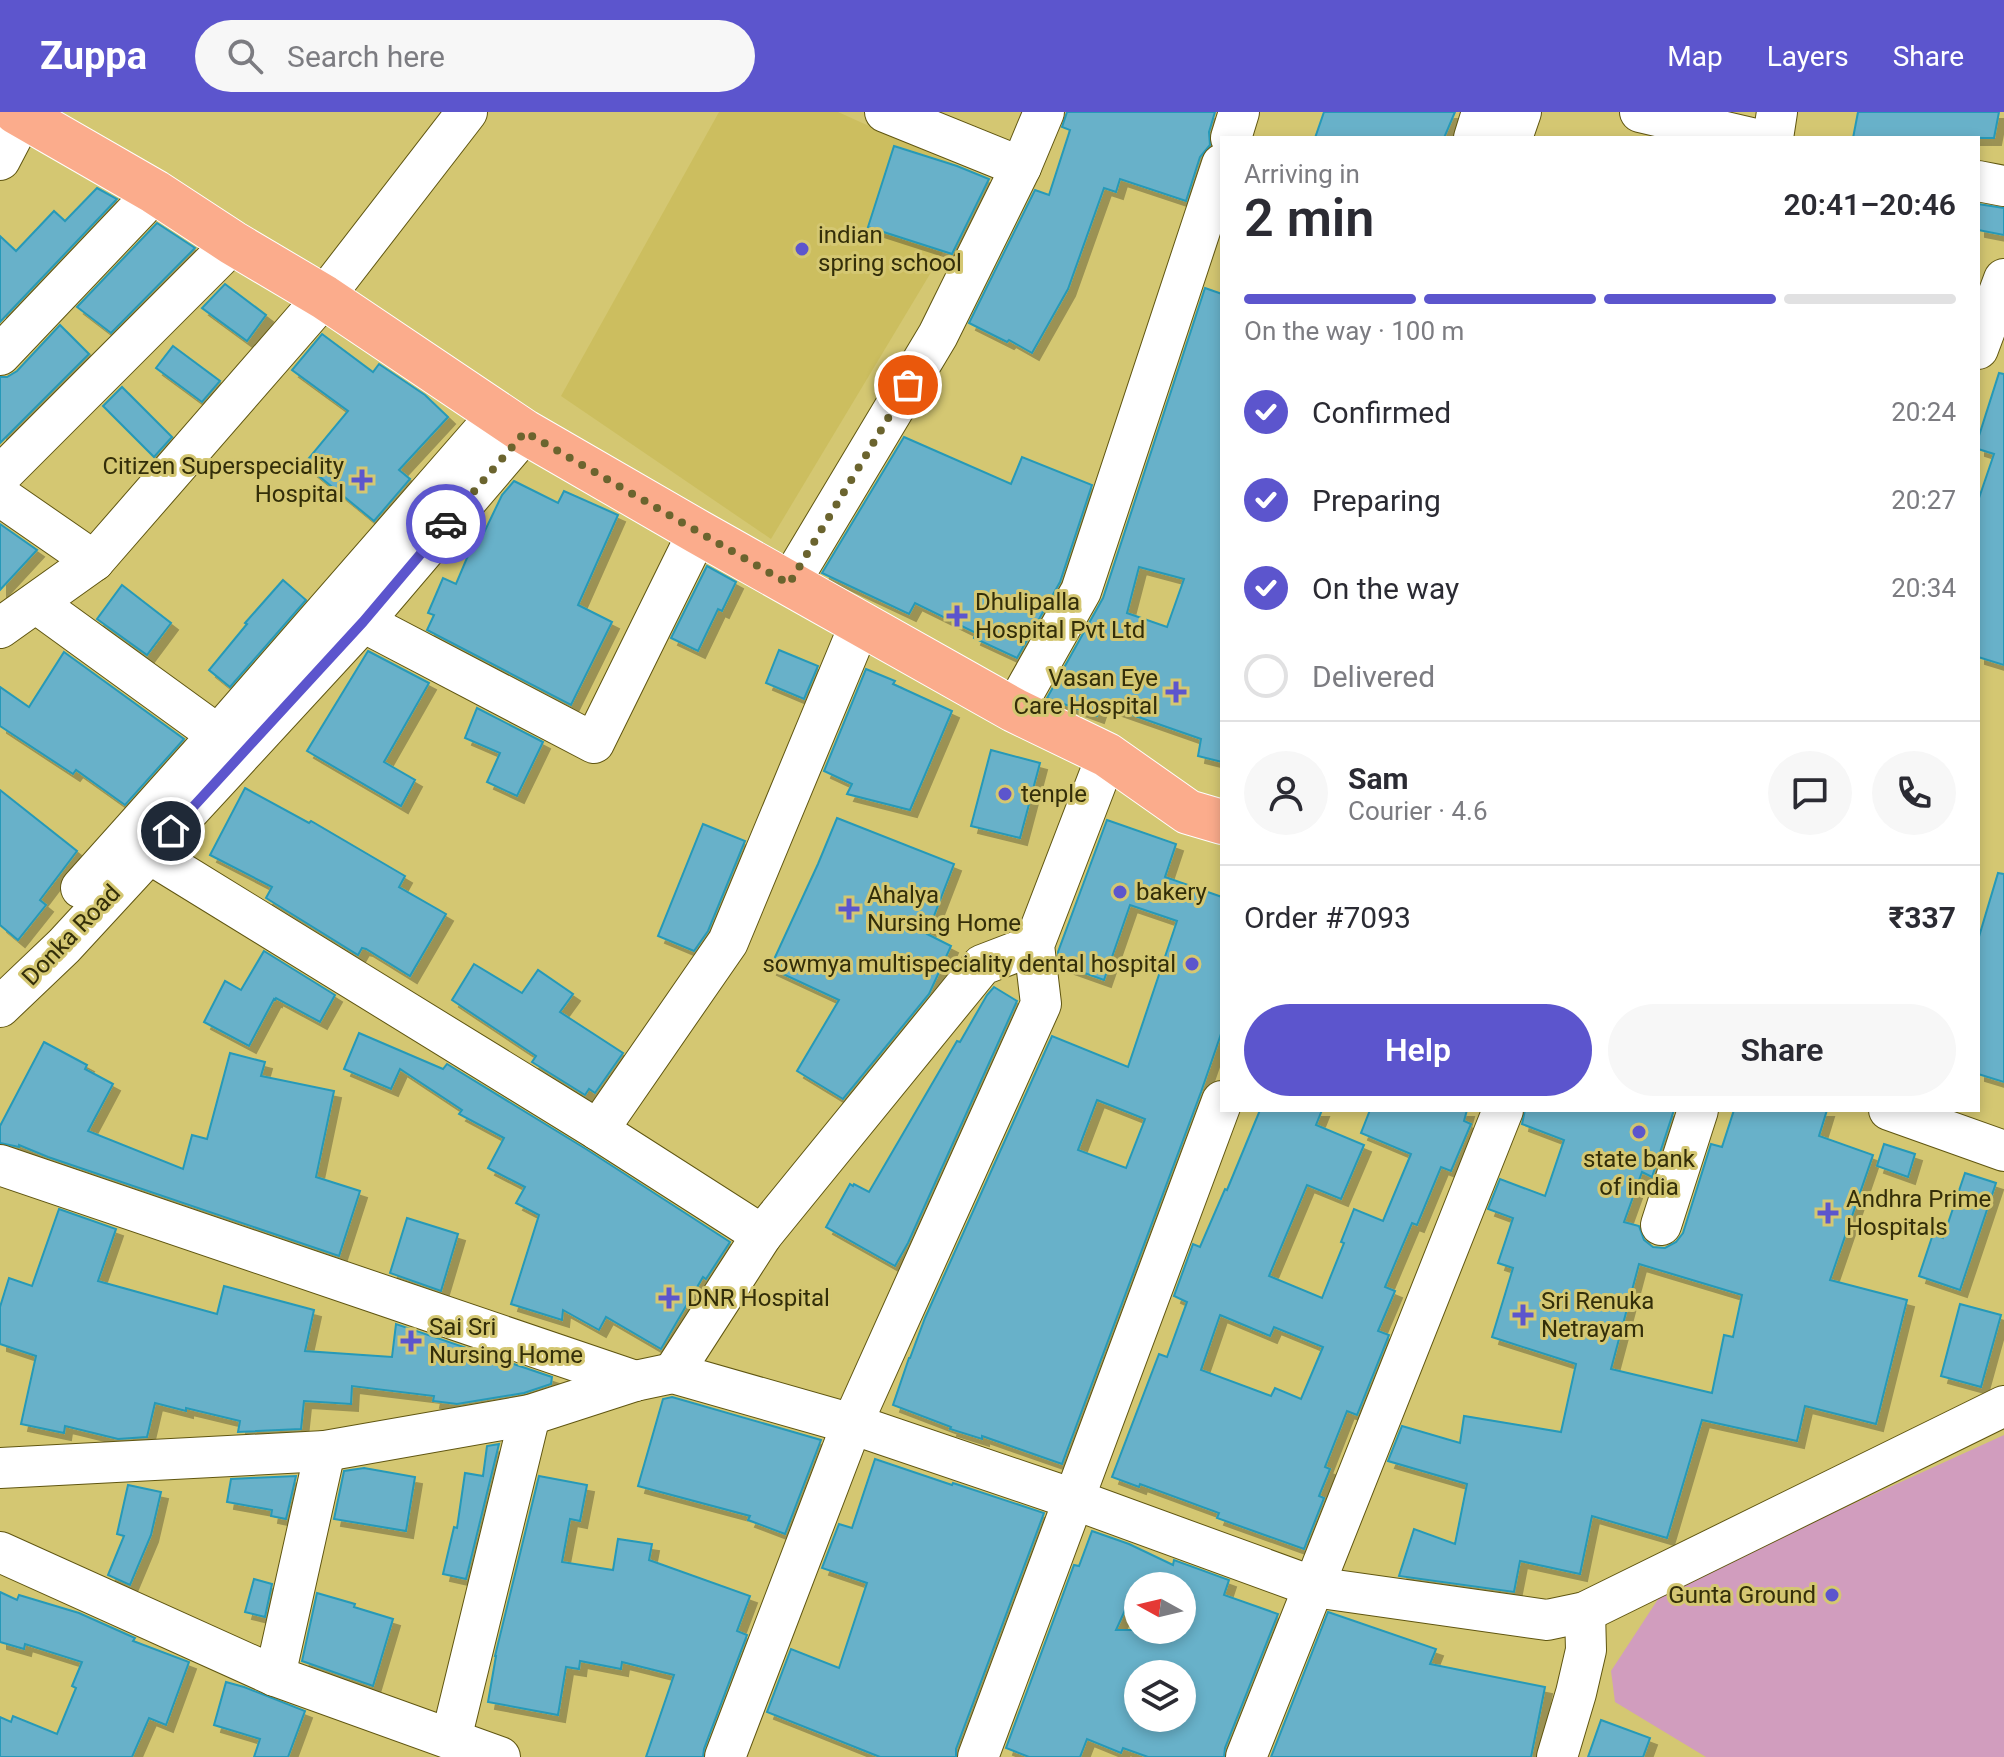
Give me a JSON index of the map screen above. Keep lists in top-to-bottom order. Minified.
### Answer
{"streets":{"street":["Donka Road"]},"places":{"other":["indian spring school","tenple","bakery","sowmya multispeciality dental hospital","state bank of india","Gunta Ground"],"health":["Citizen Superspeciality Hospital","Dhulipalla Hospital Pvt Ltd","Vasan Eye Care Hospital","Ahalya Nursing Home","Andhra Prime Hospitals","DNR Hospital","Sri Renuka Netrayam","Sai Sri Nursing Home"]},"north":"left","page":{"header":"Zuppa","search":"Search here","nav":["Map","Layers","Share"],"heading":["2 min","Arriving in","20:41–20:46"],"panel":["Sam","Courier · 4.6","Order #7093","₹337"],"bar":"On the way · 100 m","list":[["Confirmed","20:24"],["Preparing","20:27"],["On the way","20:34"],"Delivered"],"buttons":["Help","Share"]}}
